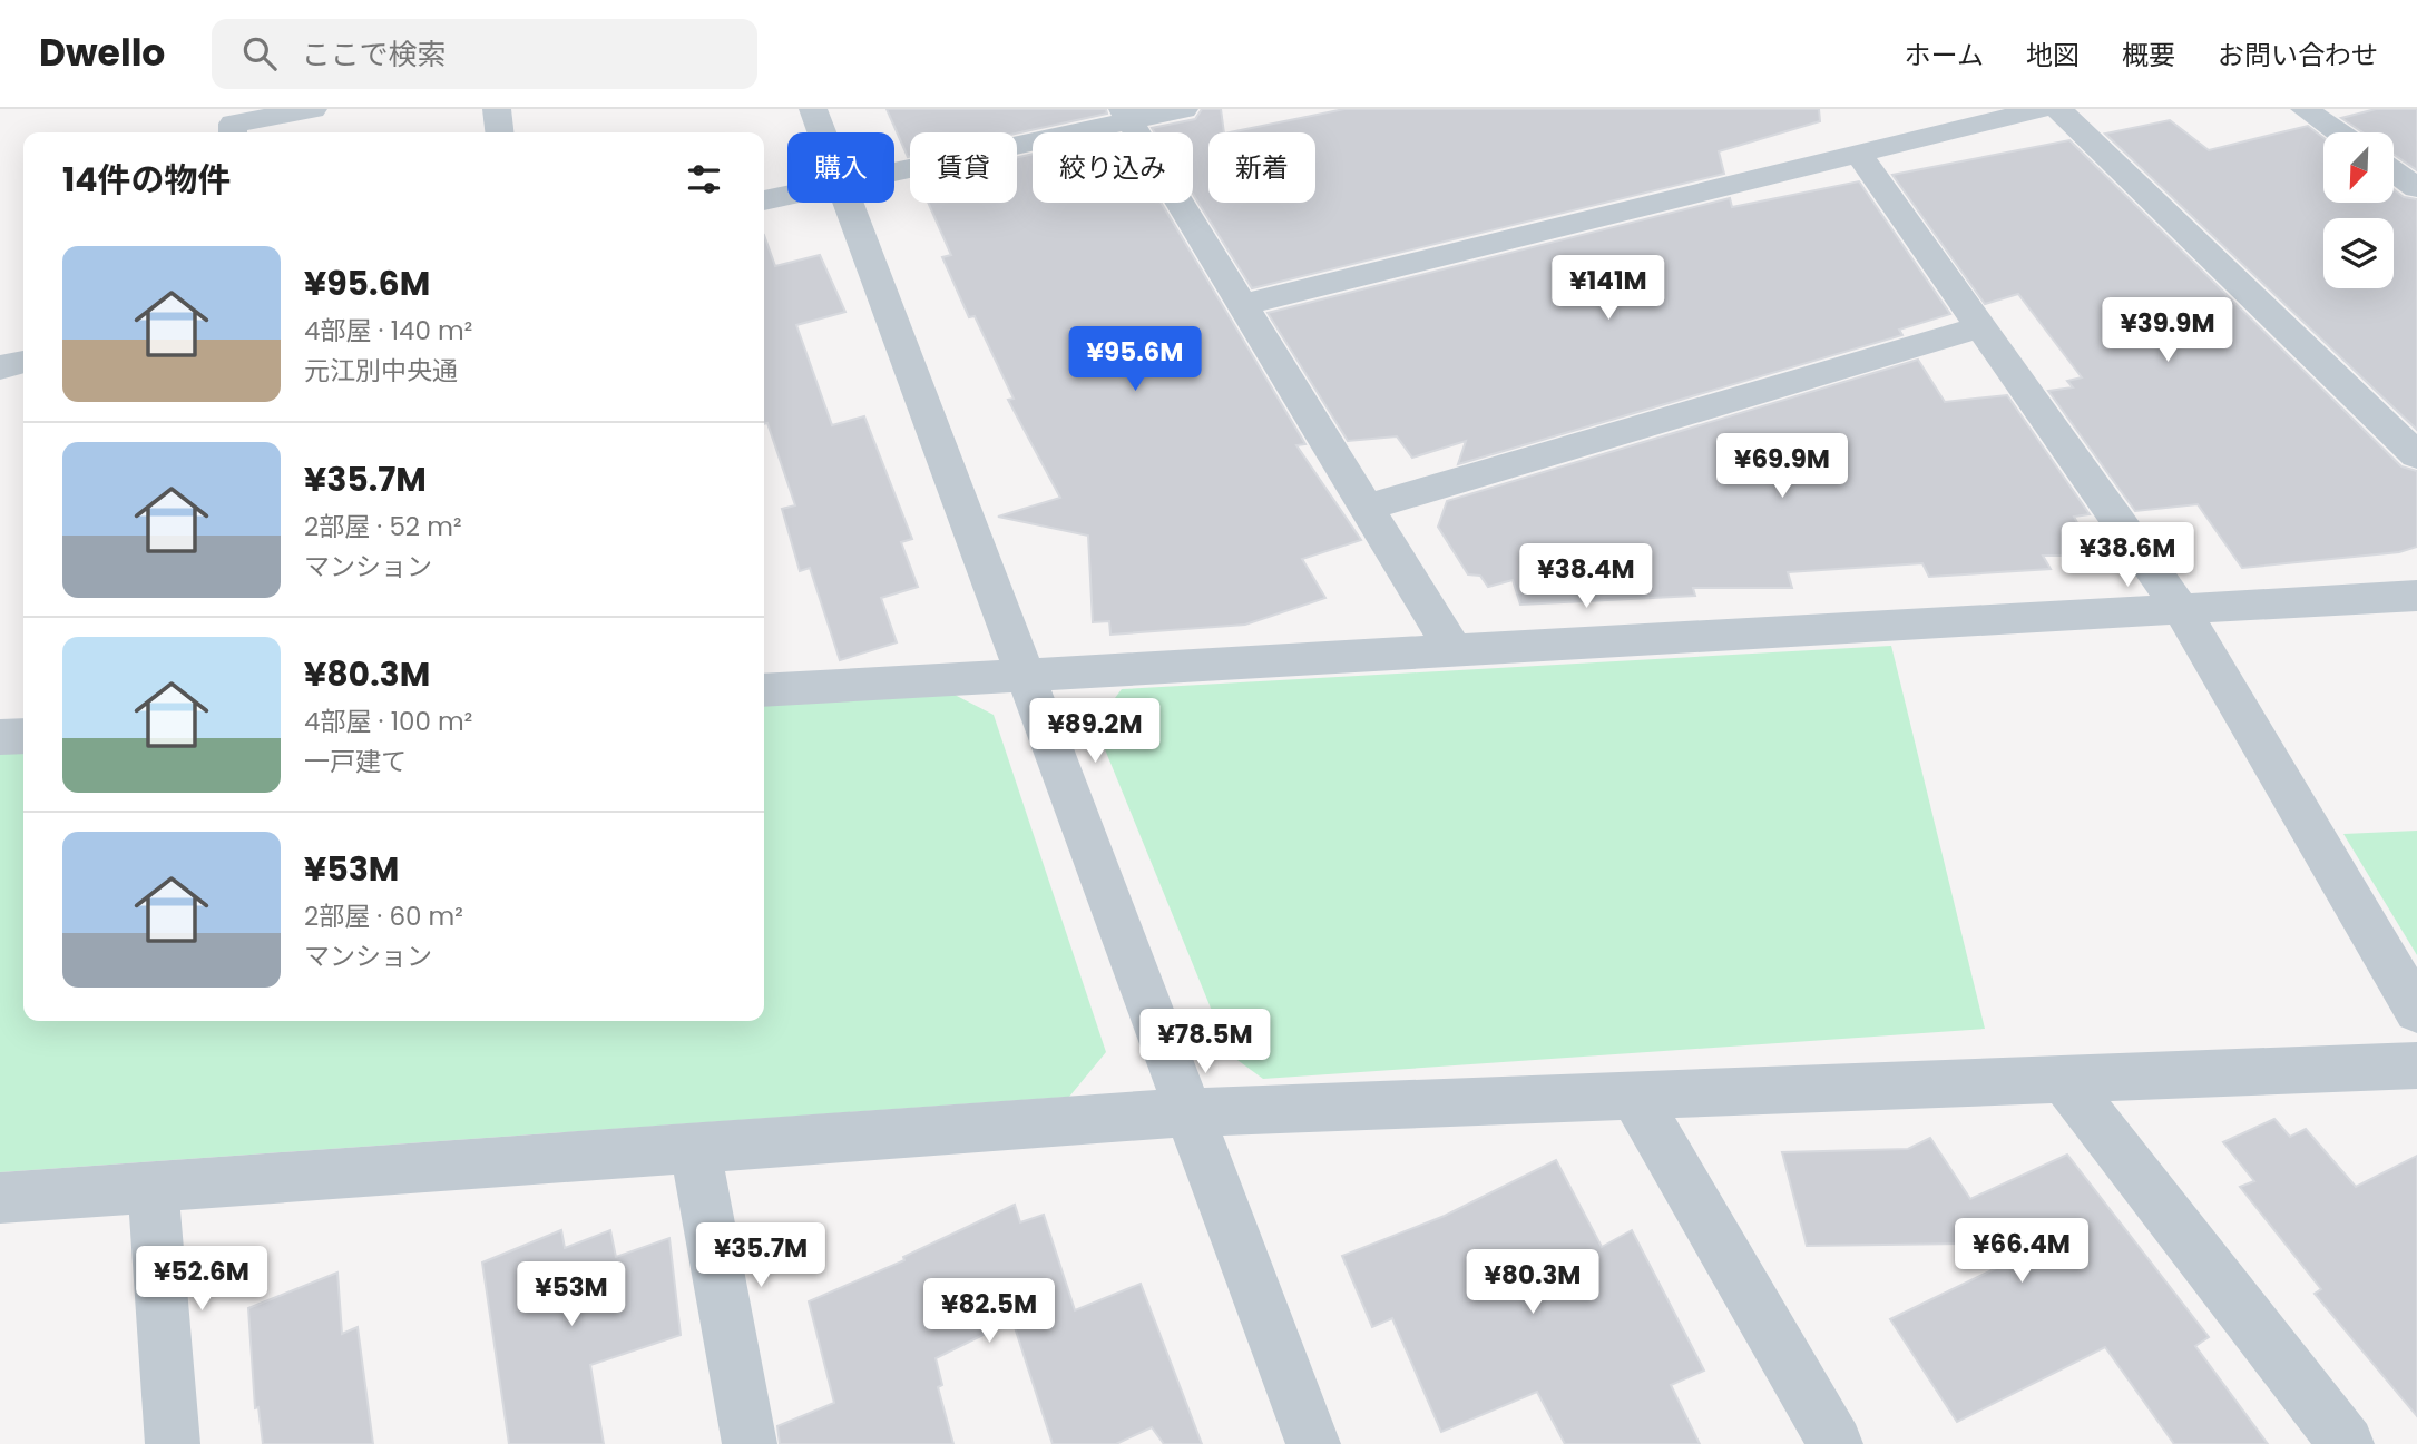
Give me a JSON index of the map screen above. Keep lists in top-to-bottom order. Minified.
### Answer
{"north":"bottom left","page":{"header":"Dwello","search":"ここで検索","nav":["ホーム","地図","概要","お問い合わせ"],"chip":["購入","賃貸","絞り込み","新着"],"heading":"14件の物件","list":[{"name":"¥95.6M","note":"4部屋 · 140 m² · 元江別中央通"},{"name":"¥35.7M","note":"2部屋 · 52 m² · マンション"},{"name":"¥80.3M","note":"4部屋 · 100 m² · 一戸建て"},{"name":"¥53M","note":"2部屋 · 60 m² · マンション"}],"price":["¥141M","¥39.9M","¥95.6M","¥69.9M","¥38.6M","¥38.4M","¥89.2M","¥78.5M","¥66.4M","¥35.7M","¥52.6M","¥80.3M","¥53M","¥82.5M"]}}
